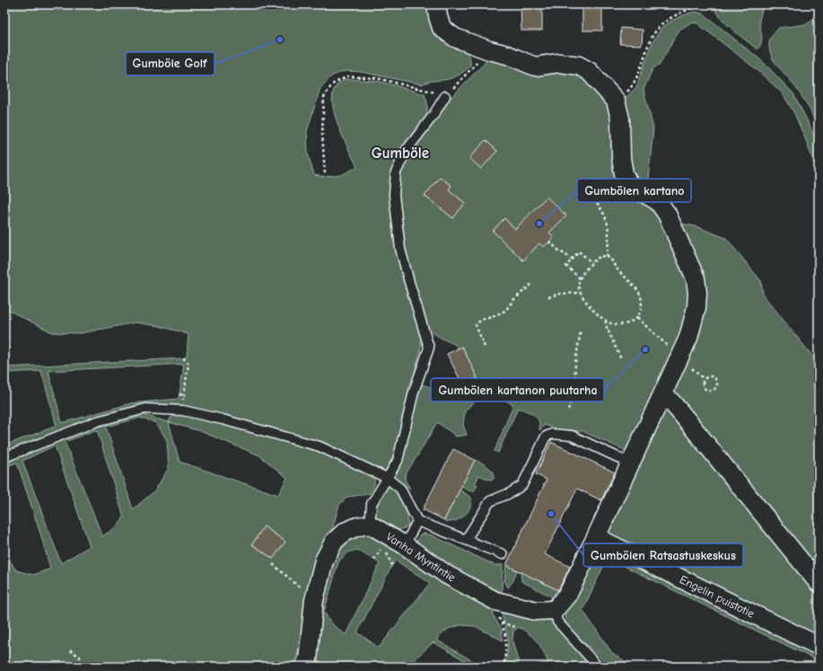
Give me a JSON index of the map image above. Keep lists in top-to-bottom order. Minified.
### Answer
{"streets":{"street":["Vanha Myntintie","Engelin puistotie"]},"districts":["Gumböle"],"places":["Gumböle Golf","Gumbölen kartano","Gumbölen kartanon puutarha","Gumbölen Ratsastuskeskus"]}
